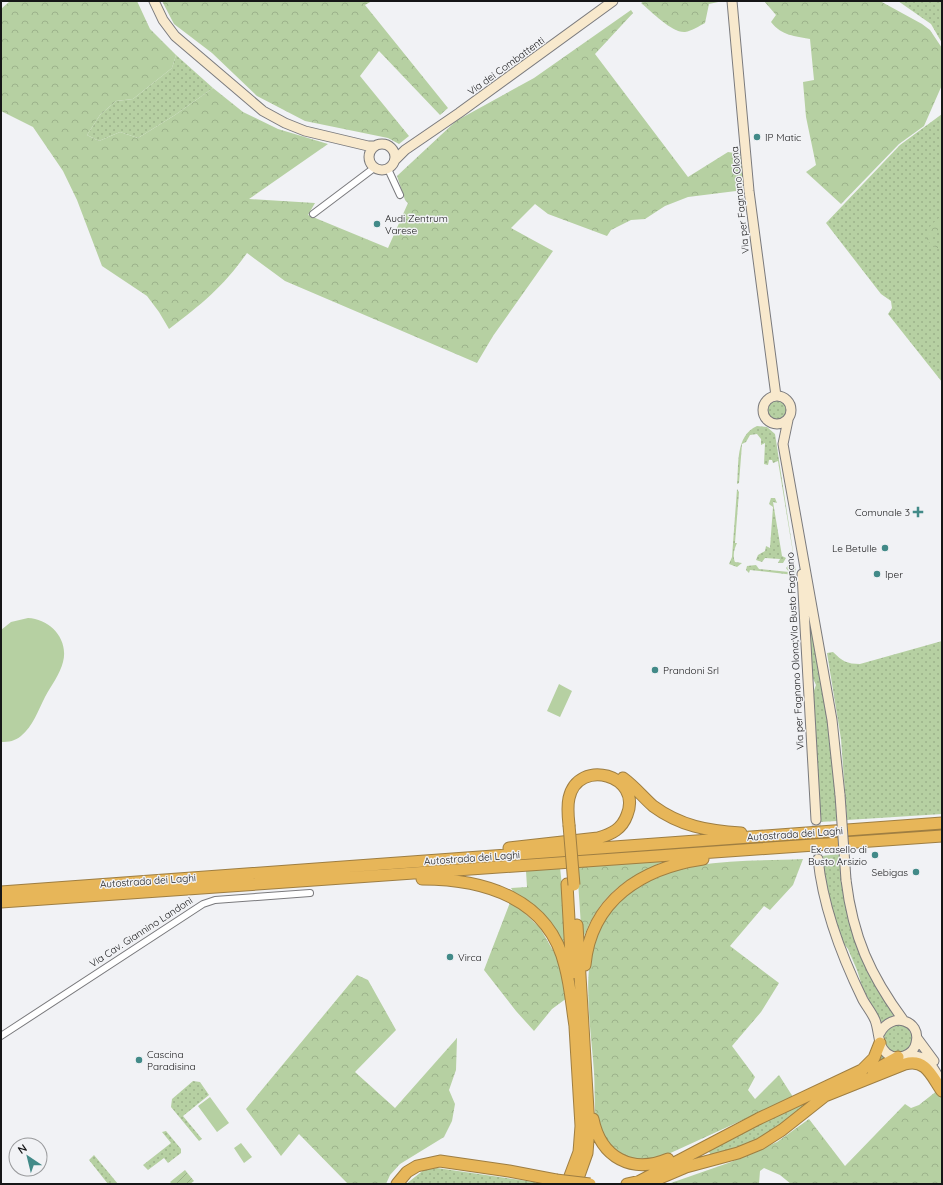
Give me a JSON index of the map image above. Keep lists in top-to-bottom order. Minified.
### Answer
{"streets":{"highway":["Autostrada dei Laghi"],"main road":["Via dei Combattenti","Via per Fagnano Olona","Via per Fagnano Olona;Via Busto Fagnano"],"street":["Via Cav. Giannino Landoni"]},"places":{"other":["IP Matic","Audi Zentrum Varese","Le Betulle","Iper","Prandoni Srl","Ex casello di Busto Arsizio","Sebigas","Virca","Cascina Paradisina"],"health":["Comunale 3"]},"north":"top left"}
